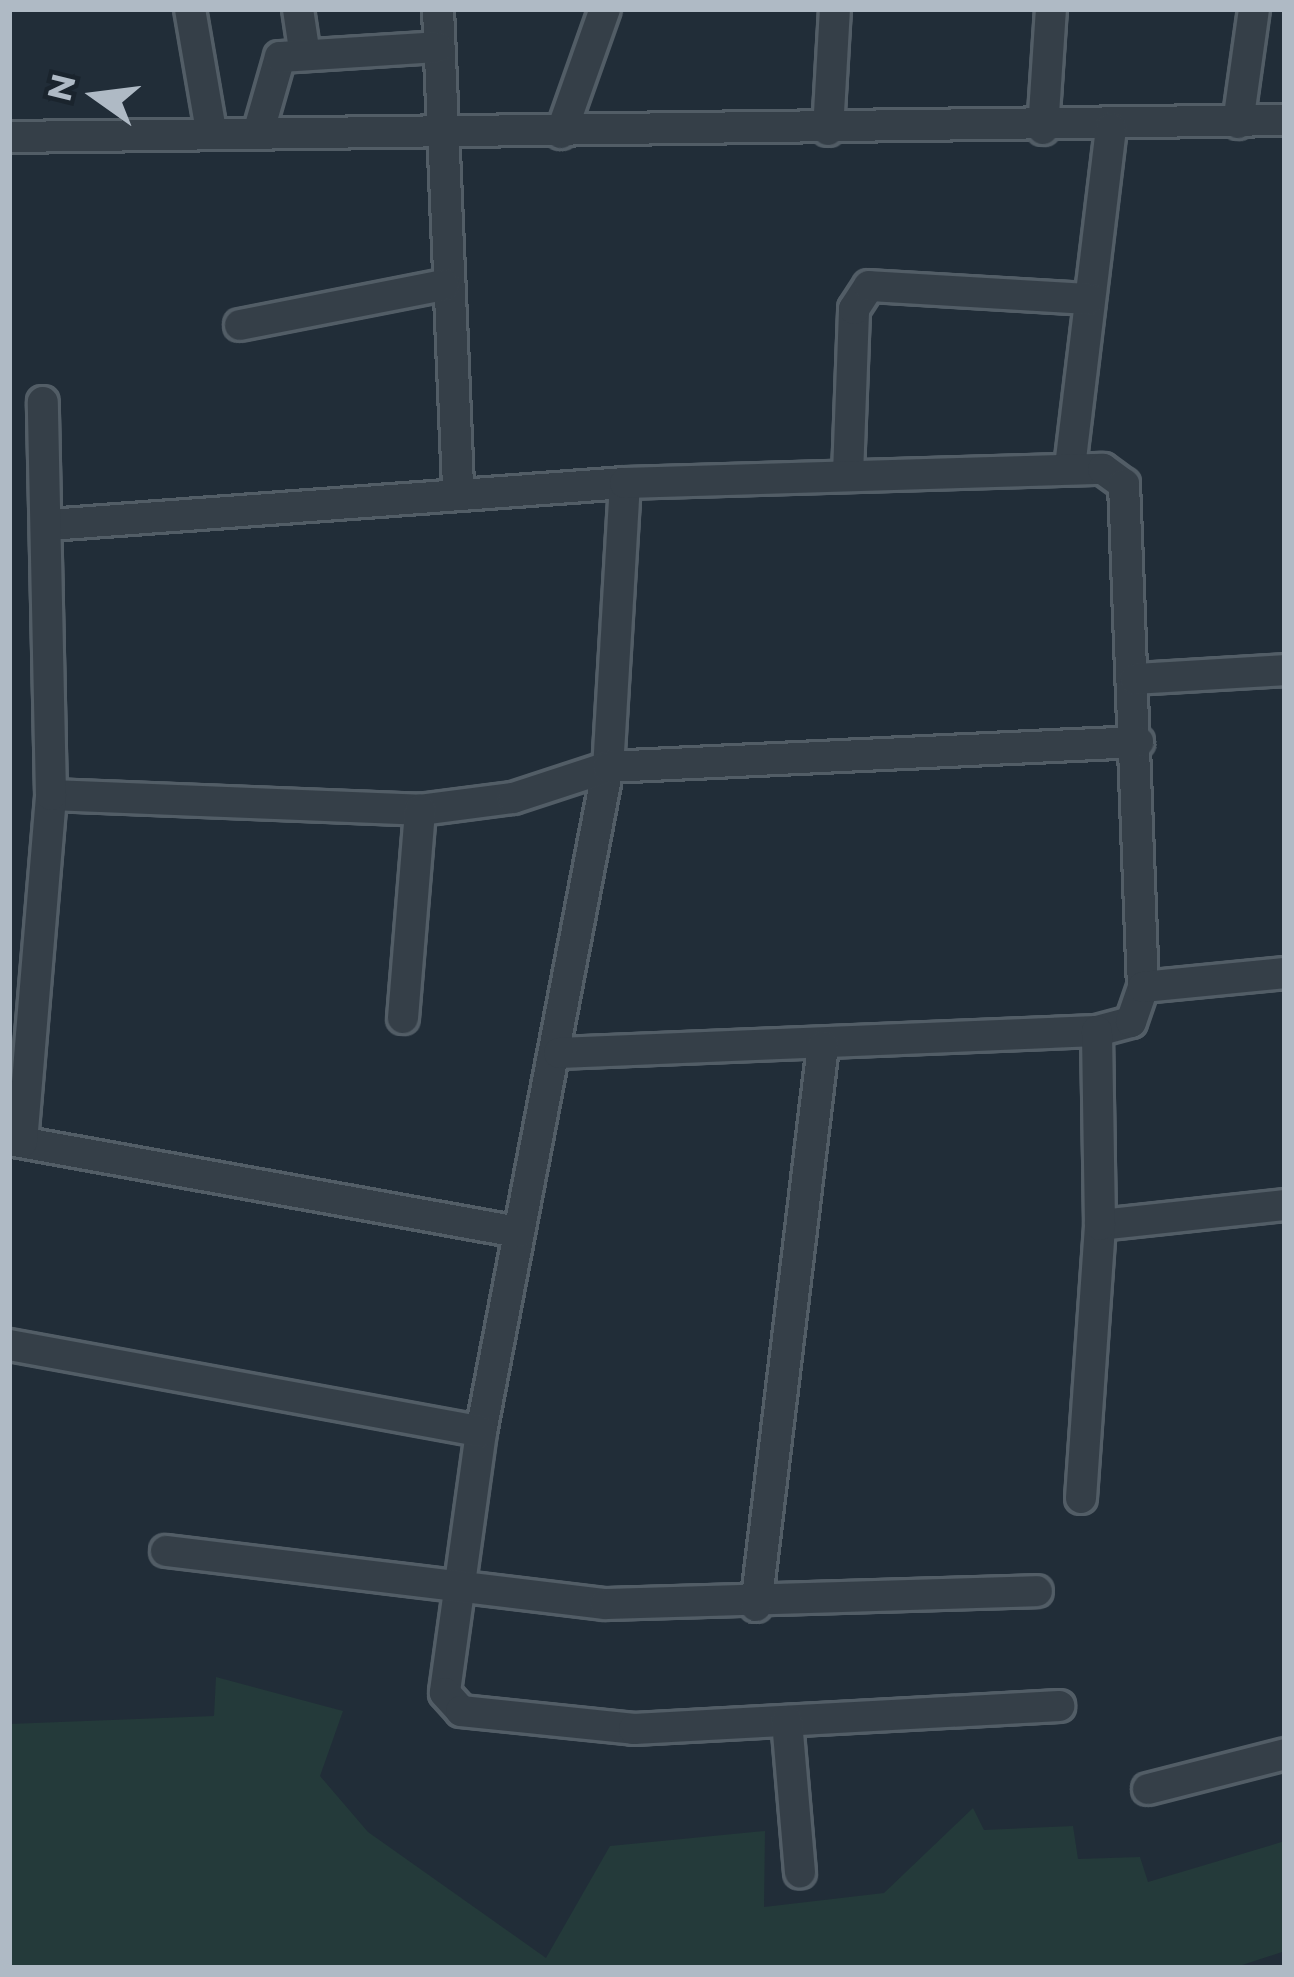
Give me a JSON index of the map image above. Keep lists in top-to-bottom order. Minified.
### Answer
{"north":"left"}
